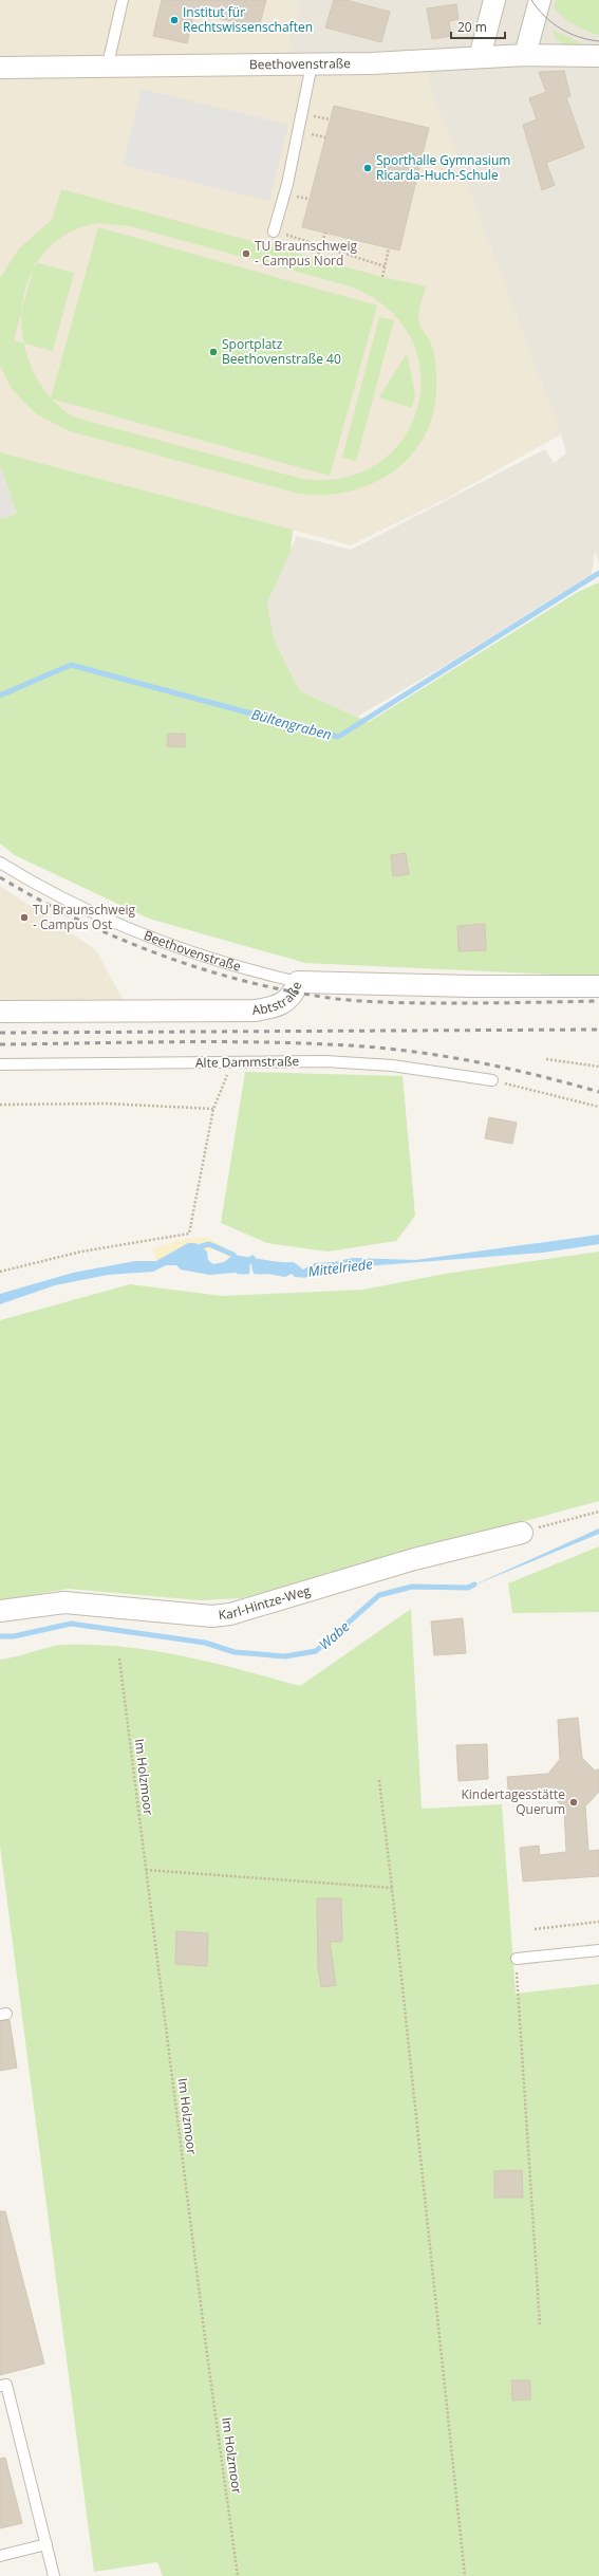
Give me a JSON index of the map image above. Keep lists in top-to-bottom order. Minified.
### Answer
{"streets":{"street":["Beethovenstraße","Abtstraße","Karl-Hintze-Weg"],"lane":["Alte Dammstraße"],"path":["Im Holzmoor"]},"crossings":[["Beethovenstraße","Abtstraße"]],"water":["Bültengraben","Mittelriede","Wabe"],"places":["Institut für Rechtswissenschaften","Sporthalle Gymnasium Ricarda-Huch-Schule","TU Braunschweig - Campus Nord","Sportplatz Beethovenstraße 40","TU Braunschweig - Campus Ost","Kindertagesstätte Querum"],"scale_bar":"20 m"}
